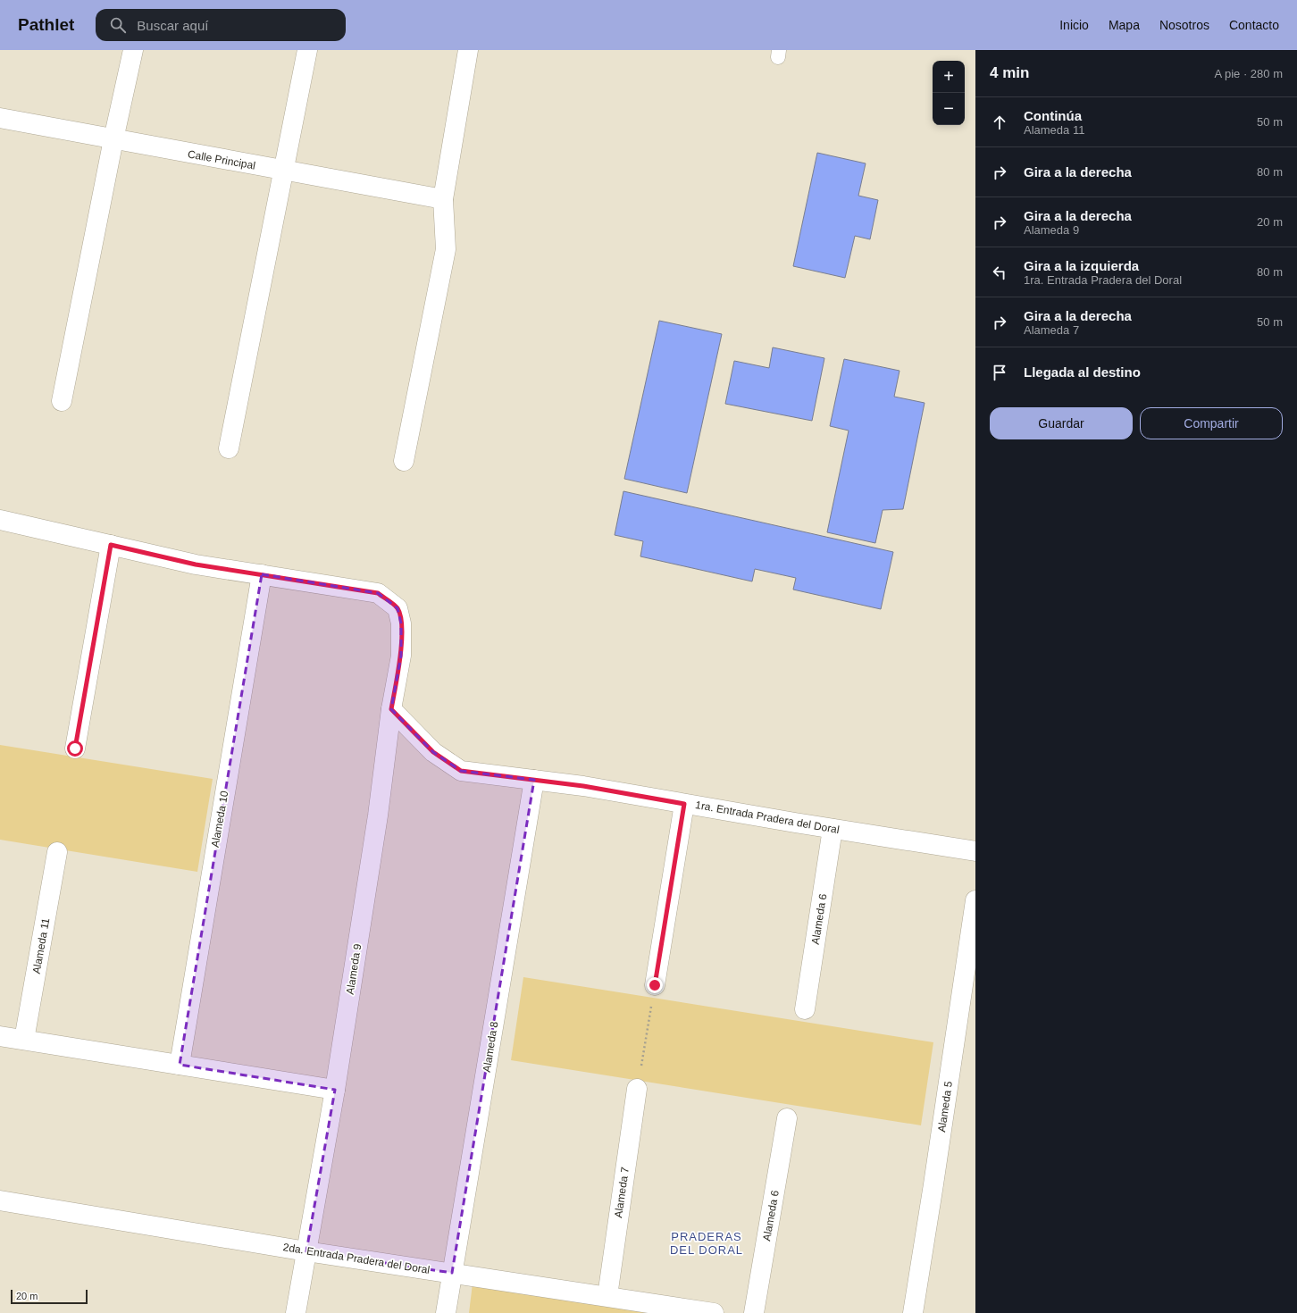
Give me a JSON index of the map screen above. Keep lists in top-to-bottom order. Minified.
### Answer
{"streets":{"street":["Calle Principal","1ra. Entrada Pradera del Doral","Alameda 10","Alameda 6","Alameda 11","Alameda 9","Alameda 8","Alameda 5","Alameda 7","2da. Entrada Pradera del Doral"]},"crossings":[["1ra. Entrada Pradera del Doral","Alameda 6"],["1ra. Entrada Pradera del Doral","Alameda 9"],["1ra. Entrada Pradera del Doral","Alameda 8"],["Alameda 10","Alameda 9"],["Alameda 9","2da. Entrada Pradera del Doral"],["Alameda 8","2da. Entrada Pradera del Doral"],["Alameda 7","2da. Entrada Pradera del Doral"]],"districts":["PRADERAS DEL DORAL"],"scale_bar":"20 m","page":{"header":"Pathlet","search":"Buscar aquí","nav":["Inicio","Mapa","Nosotros","Contacto"],"heading":["4 min","A pie · 280 m"],"map_buttons":["+","−"],"list":[["Continúa","Alameda 11","50 m"],["Gira a la derecha","80 m"],["Gira a la derecha","Alameda 9","20 m"],["Gira a la izquierda","1ra. Entrada Pradera del Doral","80 m"],["Gira a la derecha","Alameda 7","50 m"],"Llegada al destino"],"buttons":["Guardar","Compartir"],"scale":"20 m"}}
